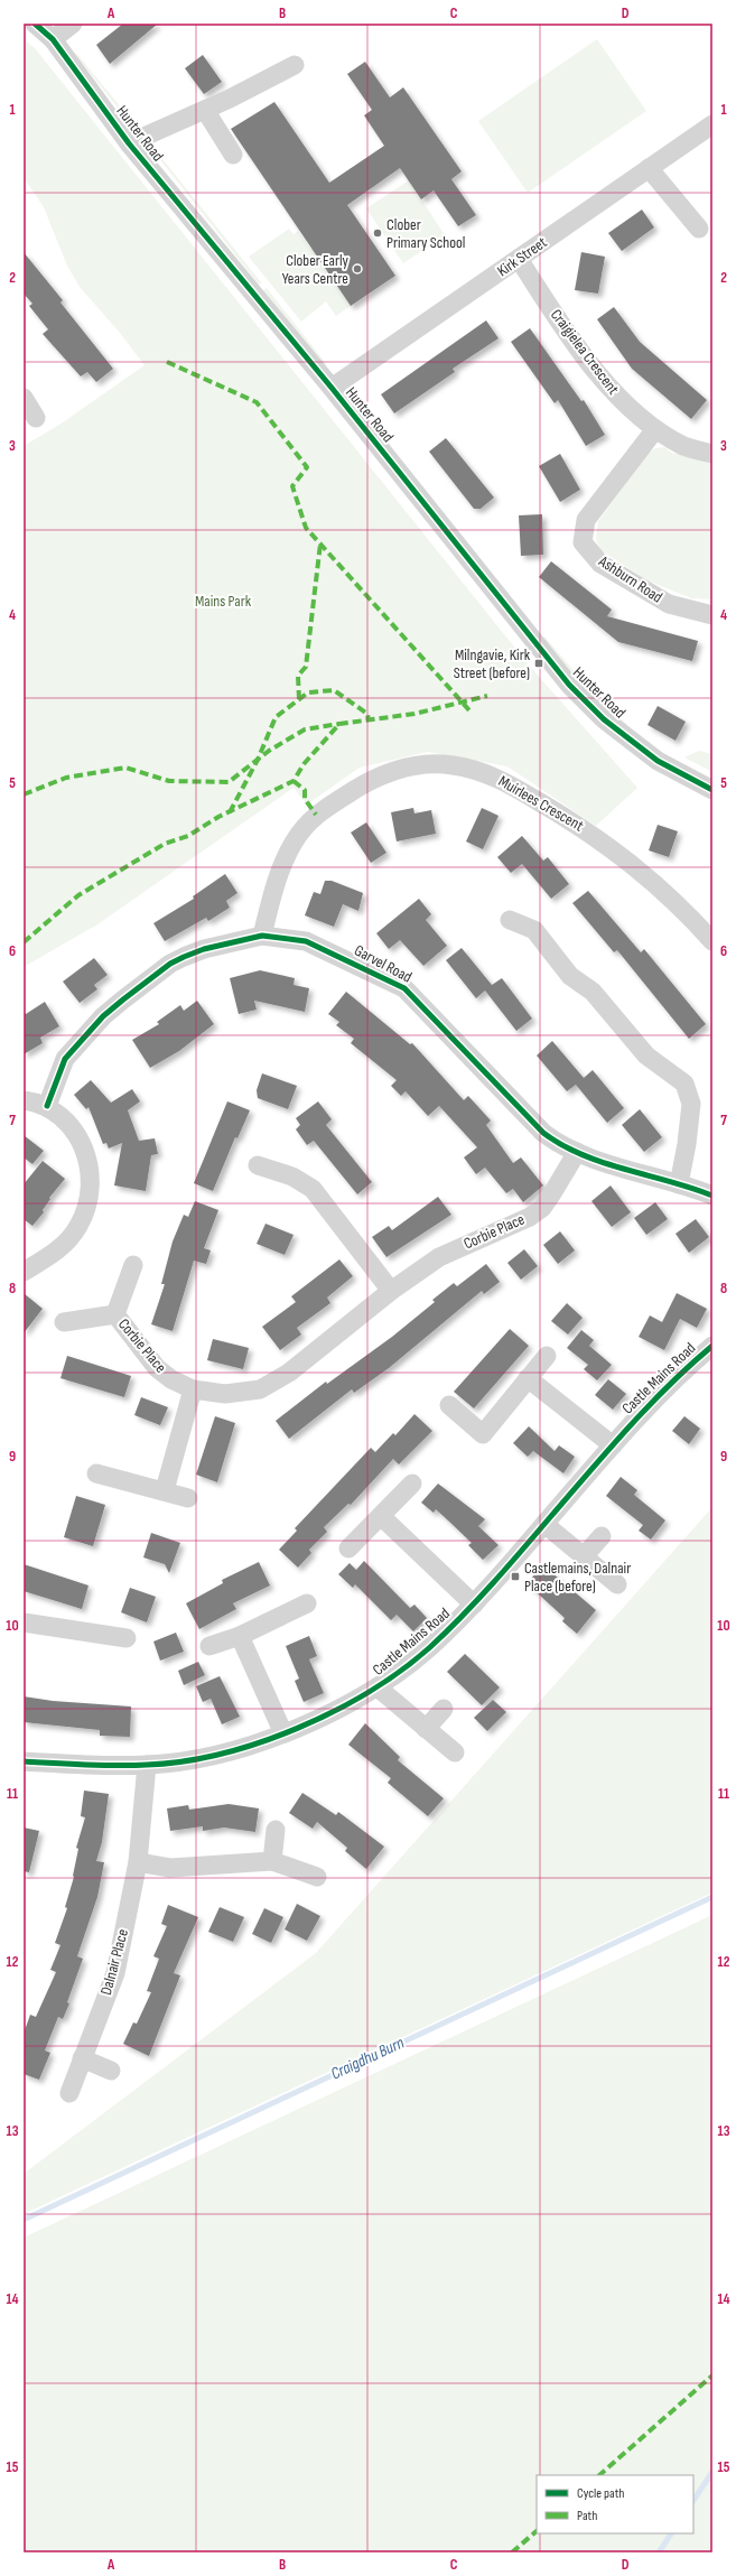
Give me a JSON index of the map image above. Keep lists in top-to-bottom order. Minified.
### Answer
{"streets":{"street":["Hunter Road","Kirk Street","Craigielea Crescent","Ashburn Road","Muirlees Crescent","Garvel Road","Corbie Place","Castle Mains Road","Dalnair Place"]},"crossings":[["Hunter Road","Kirk Street"],["Kirk Street","Craigielea Crescent"],["Craigielea Crescent","Ashburn Road"],["Muirlees Crescent","Garvel Road"],["Garvel Road","Corbie Place"],["Castle Mains Road","Dalnair Place"]],"water":["Craigdhu Burn"],"parks":["Mains Park"],"places":{"other":["Clober Primary School","Clober Early Years Centre"],"transit":["Milngavie, Kirk Street (before)","Castlemains, Dalnair Place (before)"]},"legend":["Cycle path","Path"],"grid":{"columns":["A","B","C","D"],"rows":["1","2","3","4","5","6","7","8","9","10","11","12","13","14","15"]}}
